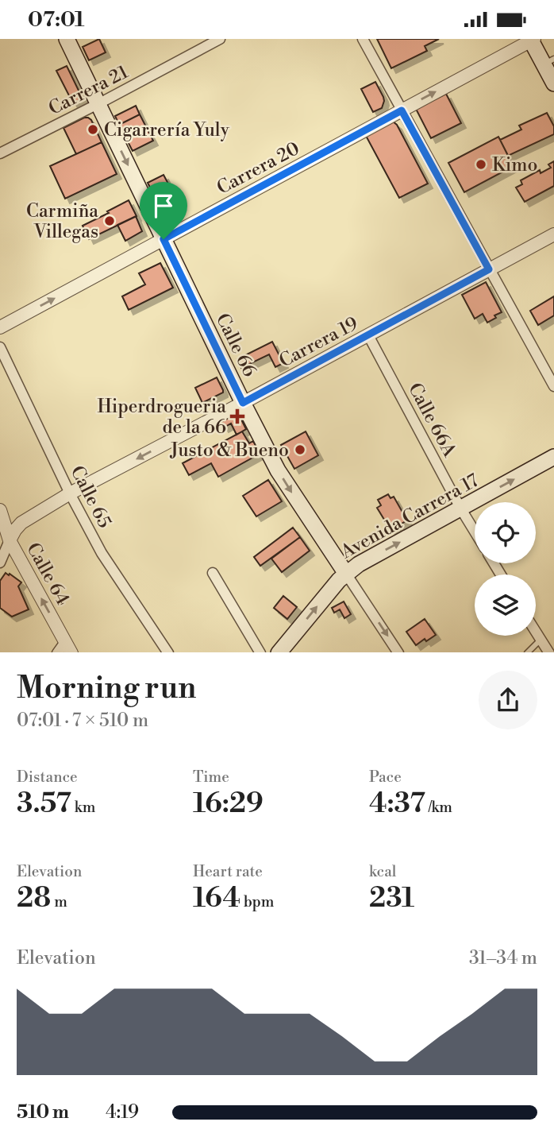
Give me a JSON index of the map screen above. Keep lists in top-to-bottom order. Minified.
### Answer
{"streets":{"main road":["Calle 66","Avenida Carrera 17"],"street":["Carrera 21","Carrera 20","Carrera 19","Calle 66A","Calle 65","Calle 64"]},"crossings":[["Carrera 21","Calle 66"],["Carrera 20","Calle 66"],["Carrera 19","Calle 66"],["Carrera 19","Calle 66A"],["Carrera 19","Calle 65"],["Carrera 19","Calle 64"],["Calle 66","Avenida Carrera 17"],["Calle 66A","Avenida Carrera 17"]],"one_way":["Carrera 20","Calle 66","Avenida Carrera 17","Calle 64"],"places":{"other":["Cigarrería Yuly","Kimo","Carmiña Villegas","Justo & Bueno"],"health":["Hiperdrogueria de la 66"]},"page":{"status":"07:01","heading":["Morning run","07:01 · 7 × 510 m"],"stats":[["Distance","3.57 km"],["Time","16:29"],["Pace","4:37 /km"],["Elevation","28 m"],["Heart rate","164 bpm"],["kcal","231"]],"chart":["Elevation","31–34 m"],"list":[{"name":"510 m","note":"4:19"}]}}
